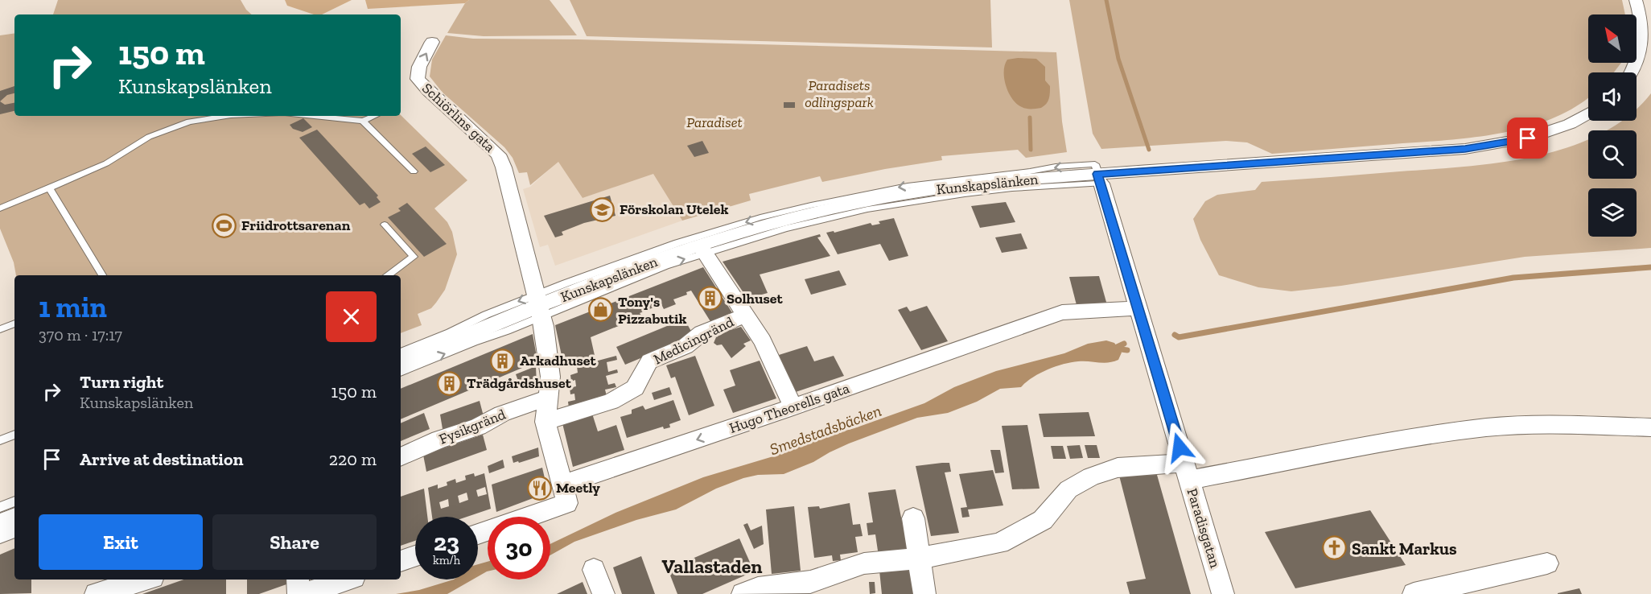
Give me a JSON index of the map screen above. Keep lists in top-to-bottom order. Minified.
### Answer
{"streets":{"street":["Schiörlins gata","Kunskapslänken","Medicingränd","Hugo Theorells gata","Fysikgränd","Paradisgatan"]},"crossings":[["Schiörlins gata","Kunskapslänken"],["Schiörlins gata","Medicingränd"],["Schiörlins gata","Fysikgränd"],["Kunskapslänken","Paradisgatan"],["Hugo Theorells gata","Paradisgatan"]],"one_way":["Schiörlins gata"],"districts":["Vallastaden"],"water":["Smedstadsbäcken"],"parks":["Paradisets odlingspark","Paradiset"],"places":{"school or university":["Förskolan Utelek"],"sports":["Friidrottsarenan"],"building":["Solhuset","Arkadhuset","Trädgårdshuset"],"shop":["Tony's Pizzabutik"],"restaurant":["Meetly"],"church":["Sankt Markus"]},"north":"top left","page":{"turn":["150 m","Kunskapslänken"],"heading":["1 min","370 m · 17:17"],"list":[{"name":"Turn right","note":"Kunskapslänken","value":"150 m"},{"name":"Arrive at destination","value":"220 m"}],"buttons":["Exit","Share"],"speed":"23 km/h","limit":"30"}}
